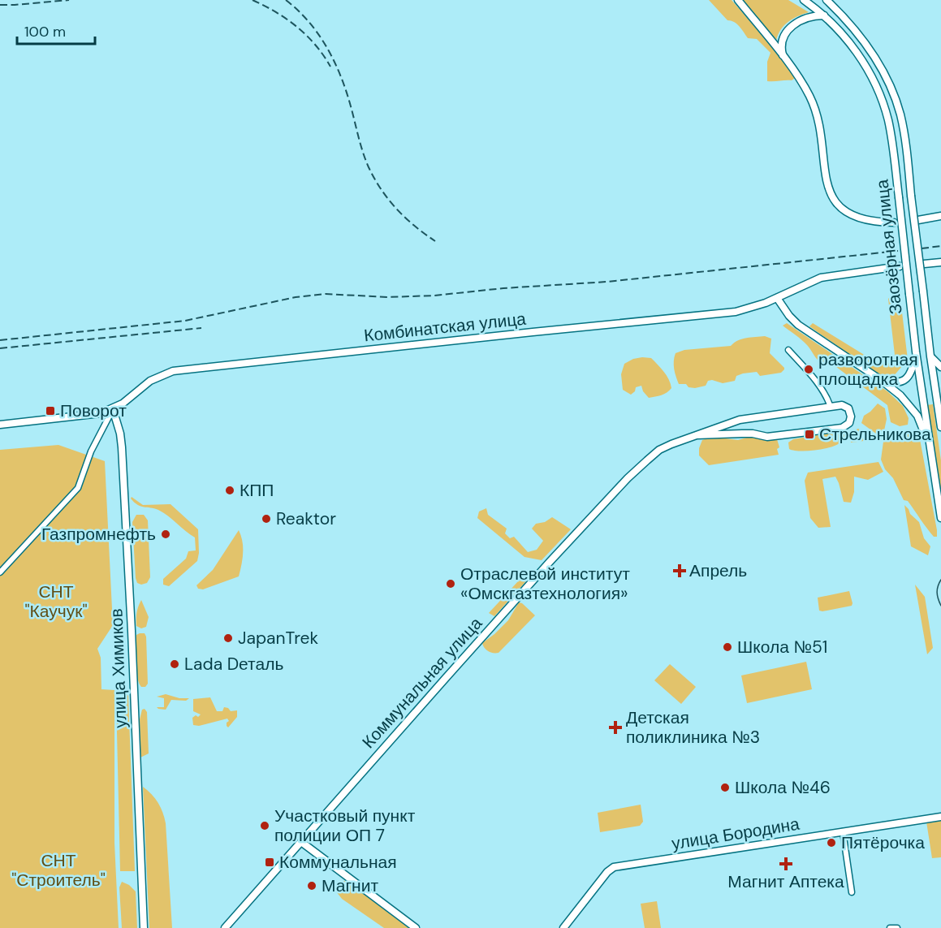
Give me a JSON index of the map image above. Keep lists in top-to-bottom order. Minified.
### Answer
{"streets":{"main road":["Заозёрная улица","Комбинатская улица","улица Химиков","Коммунальная улица","улица Бородина"]},"crossings":[["Комбинатская улица","улица Химиков"]],"parks":["СНТ \"Каучук\"","СНТ \"Строитель\""],"places":{"other":["разворотная площадка","КПП","Reaktor","Газпромнефть","Отраслевой институт «Омскгазтехнология»","JapanTrek","Школа №51","Lada Dеталь","Школа №46","Участковый пункт полиции ОП 7","Пятёрочка","Магнит"],"transit":["Поворот","Стрельникова","Коммунальная"],"health":["Апрель","Детская поликлиника №3","Магнит Аптека"]},"scale_bar":"100 m"}
